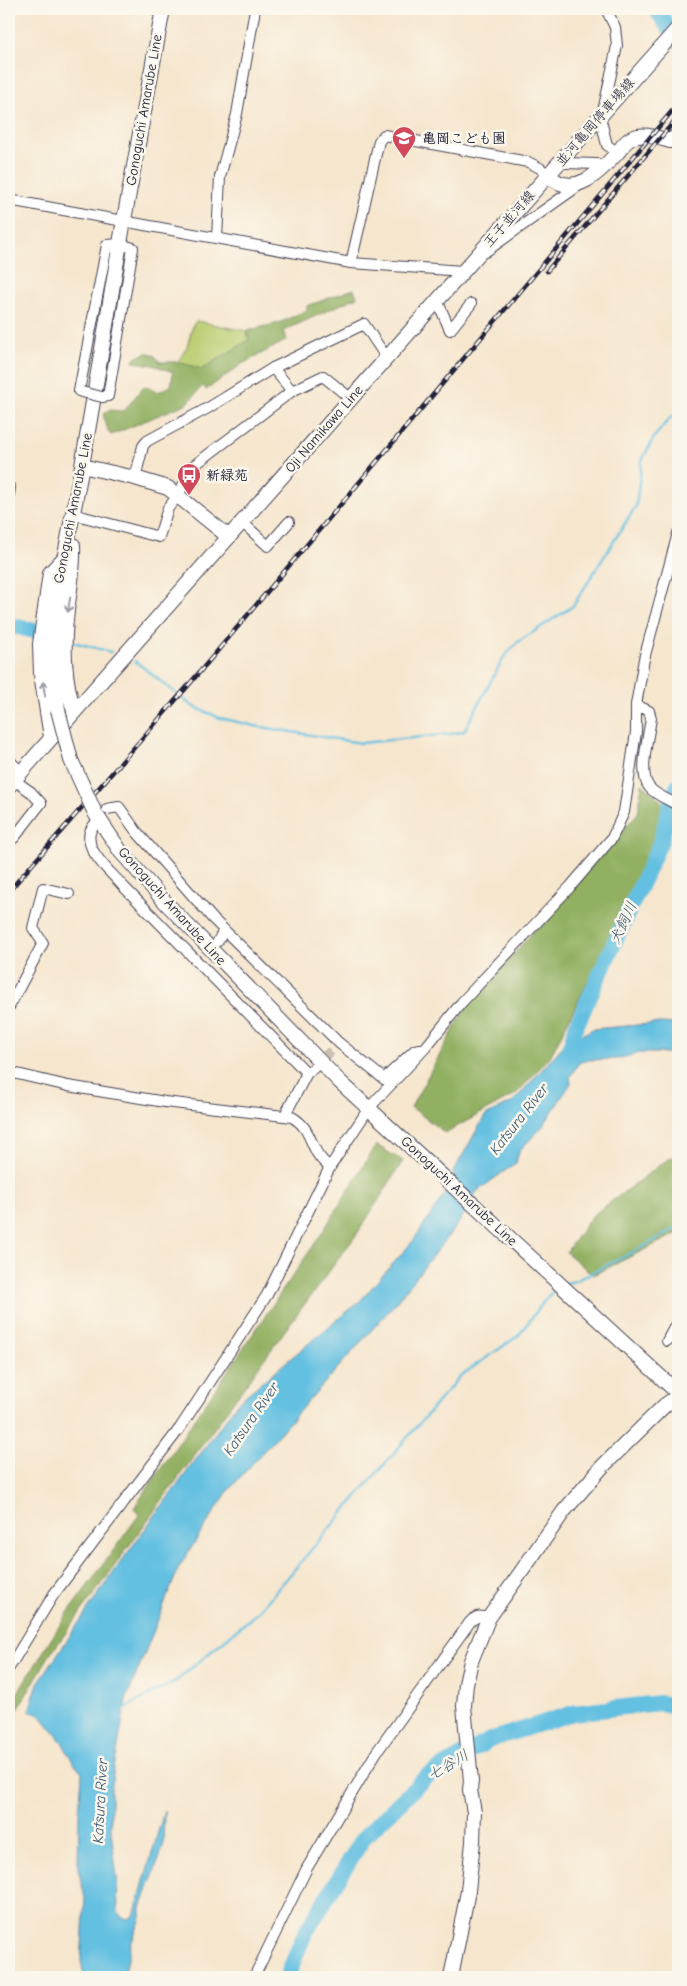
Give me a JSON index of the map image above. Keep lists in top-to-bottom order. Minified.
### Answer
{"streets":{"main road":["Gonoguchi Amarube Line","並河亀岡停車場線","王子並河線","Oji Namikawa Line"]},"crossings":[["並河亀岡停車場線","王子並河線"],["王子並河線","Oji Namikawa Line"]],"water":["犬飼川","Katsura River","七谷川"],"places":{"school or university":["亀岡こども園"],"bus stop":["新緑苑"]}}
